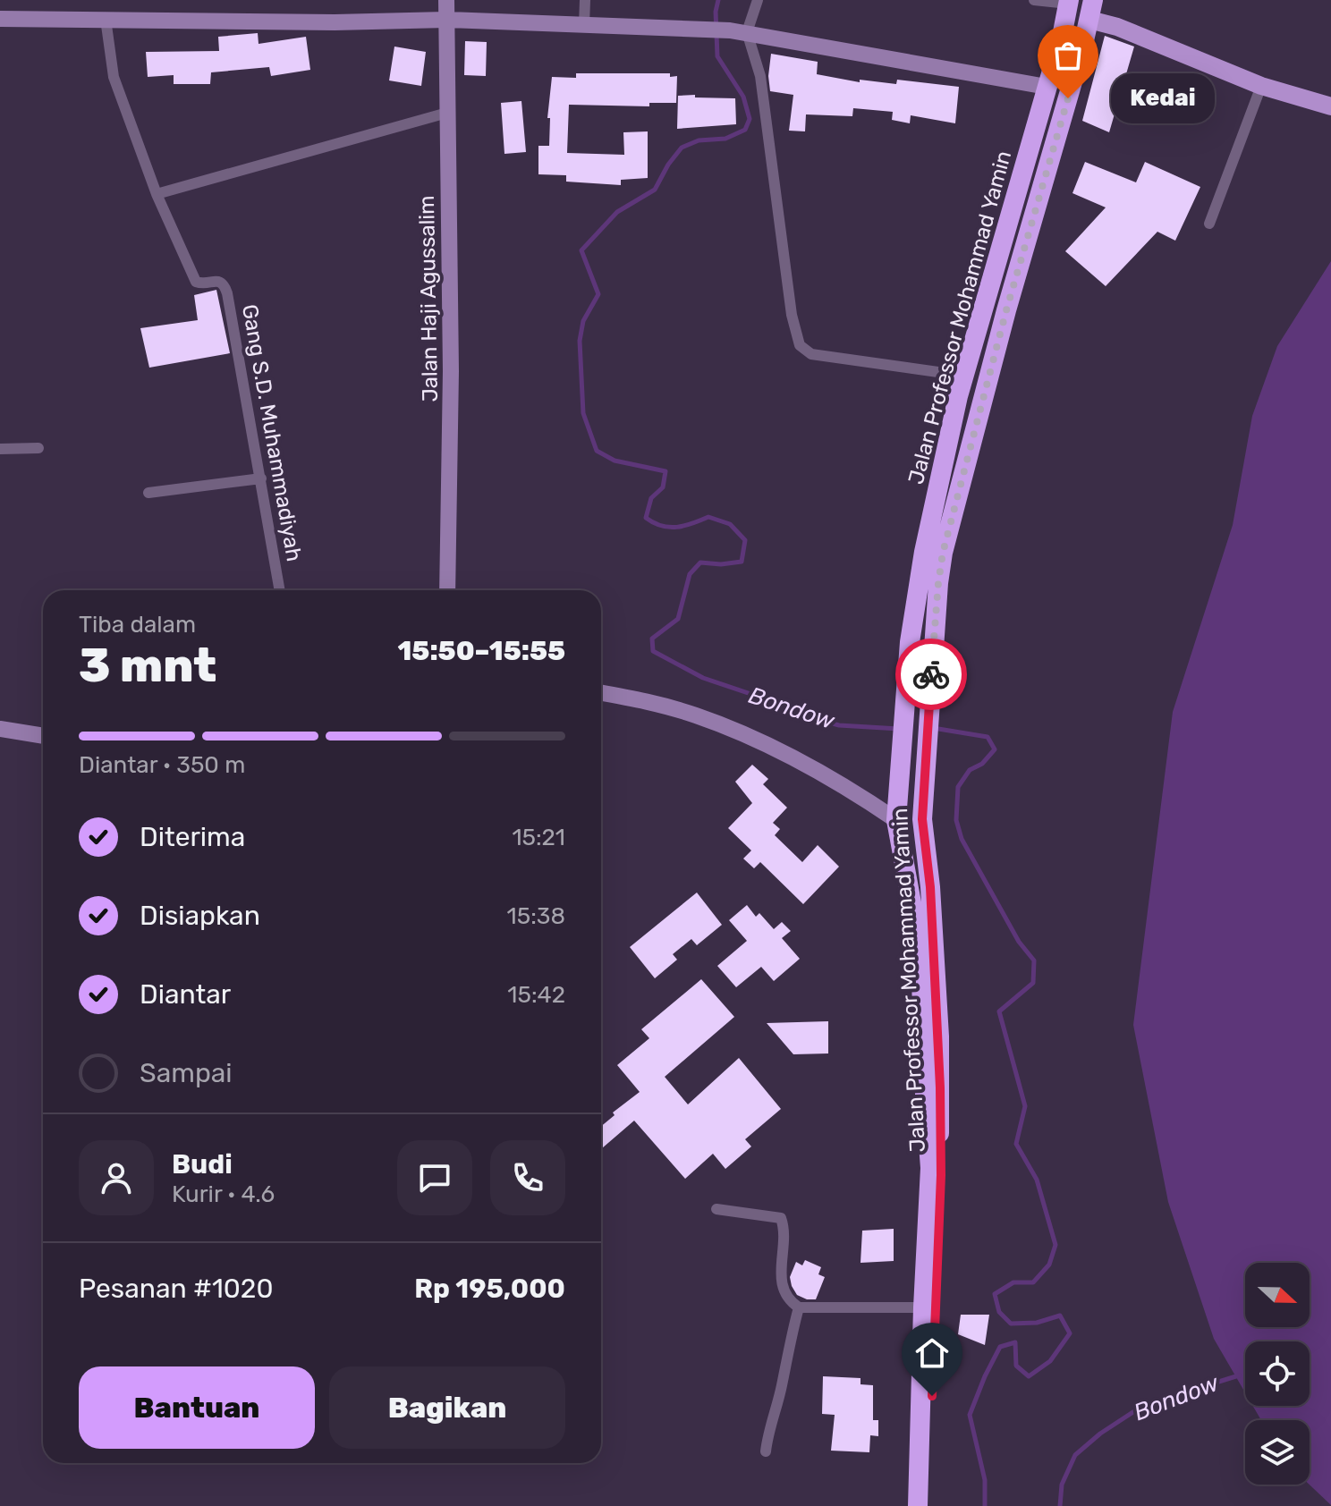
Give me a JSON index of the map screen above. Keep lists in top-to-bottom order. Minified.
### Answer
{"streets":{"highway":["Jalan Professor Mohammad Yamin"],"street":["Jalan Haji Agussalim","Gang S.D. Muhammadiyah"]},"water":["Bondow"],"places":["Kedai"],"north":"right","page":{"bubble":"Kedai","heading":["3 mnt","Tiba dalam","15:50–15:55"],"panel":["Budi","Kurir · 4.6","Pesanan #1020","Rp 195,000"],"bar":"Diantar · 350 m","list":[["Diterima","15:21"],["Disiapkan","15:38"],["Diantar","15:42"],"Sampai"],"buttons":["Bantuan","Bagikan"]}}
